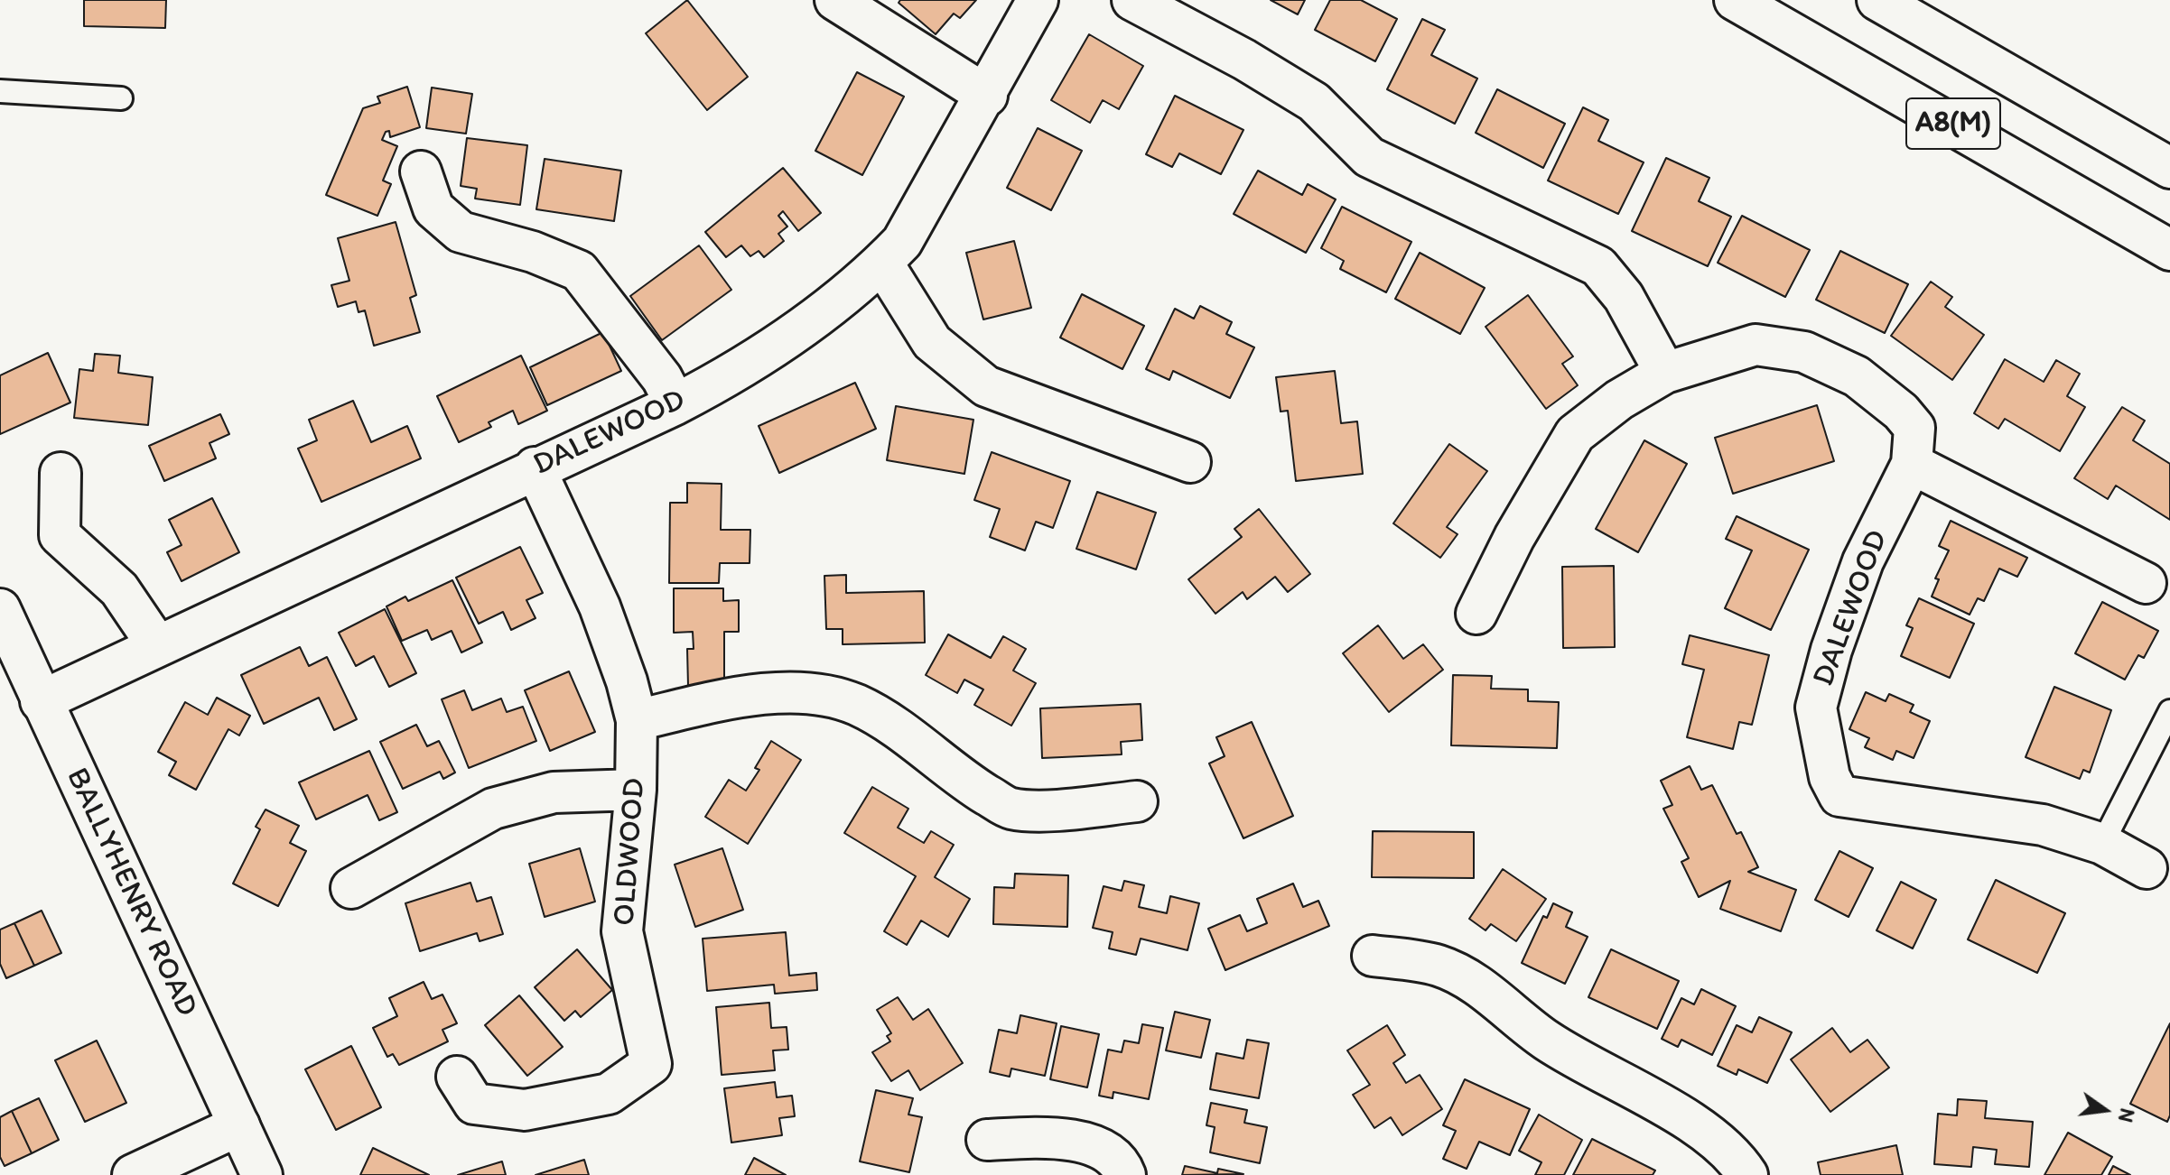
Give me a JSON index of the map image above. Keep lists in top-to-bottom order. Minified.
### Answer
{"streets":{"main road":["A8(M)","DALEWOOD","OLDWOOD","BALLYHENRY ROAD"]},"crossings":[["DALEWOOD","OLDWOOD"],["DALEWOOD","BALLYHENRY ROAD"]],"north":"right"}
